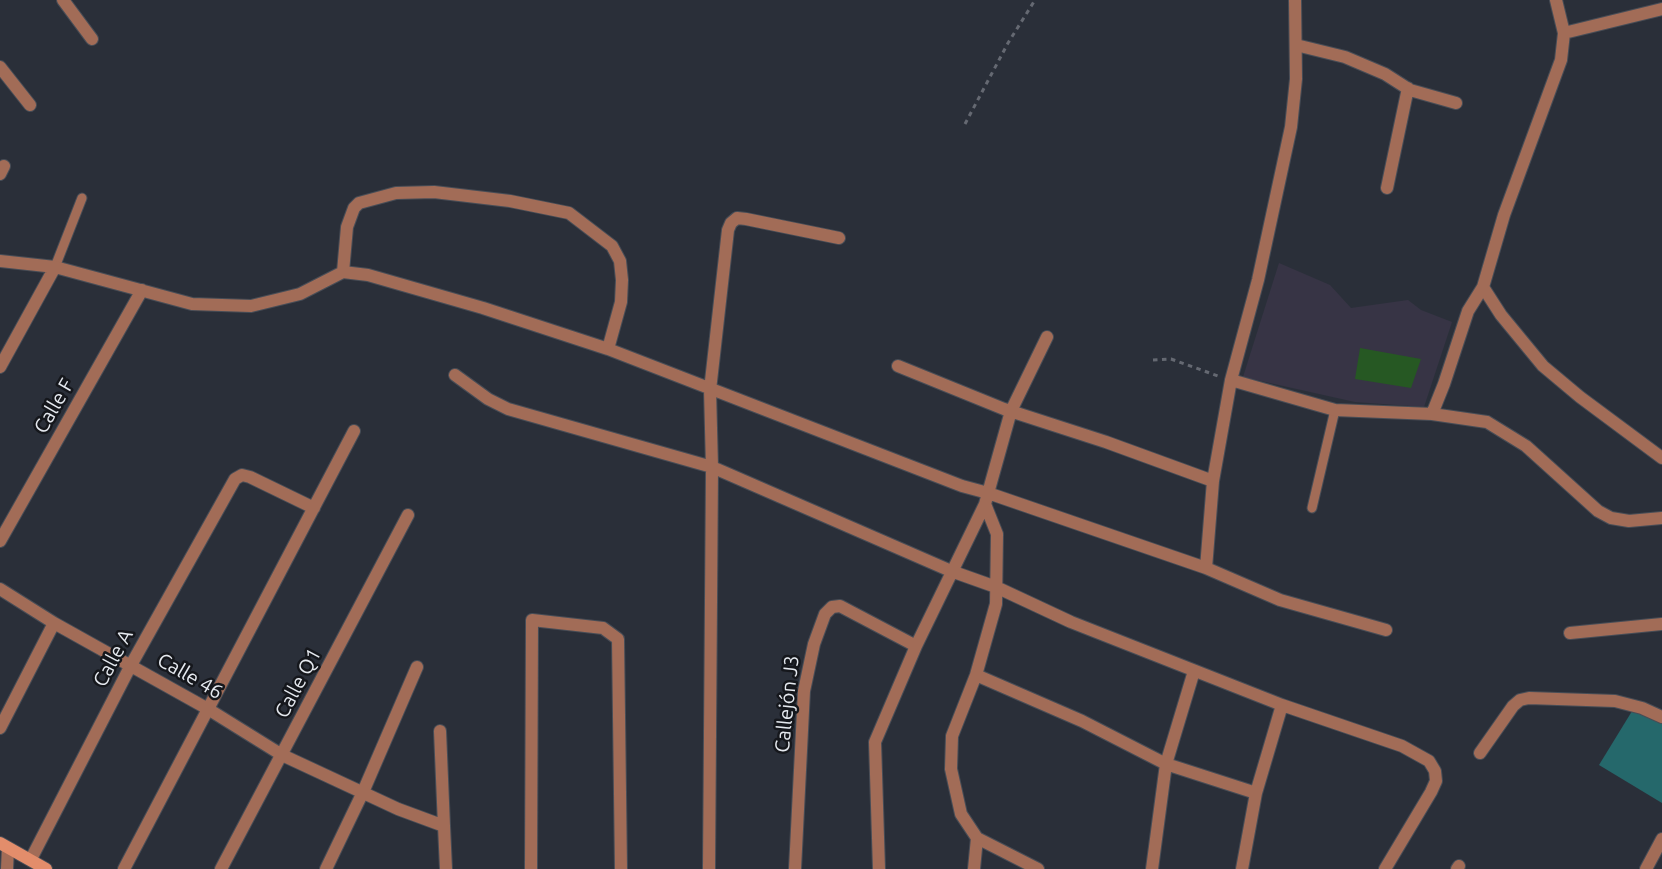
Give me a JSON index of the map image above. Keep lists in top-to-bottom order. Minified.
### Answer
{"streets":{"street":["Calle F","Calle A","Calle 46","Calle Q1","Callejón J3"]},"crossings":[["Calle A","Calle 46"],["Calle 46","Calle Q1"]]}
